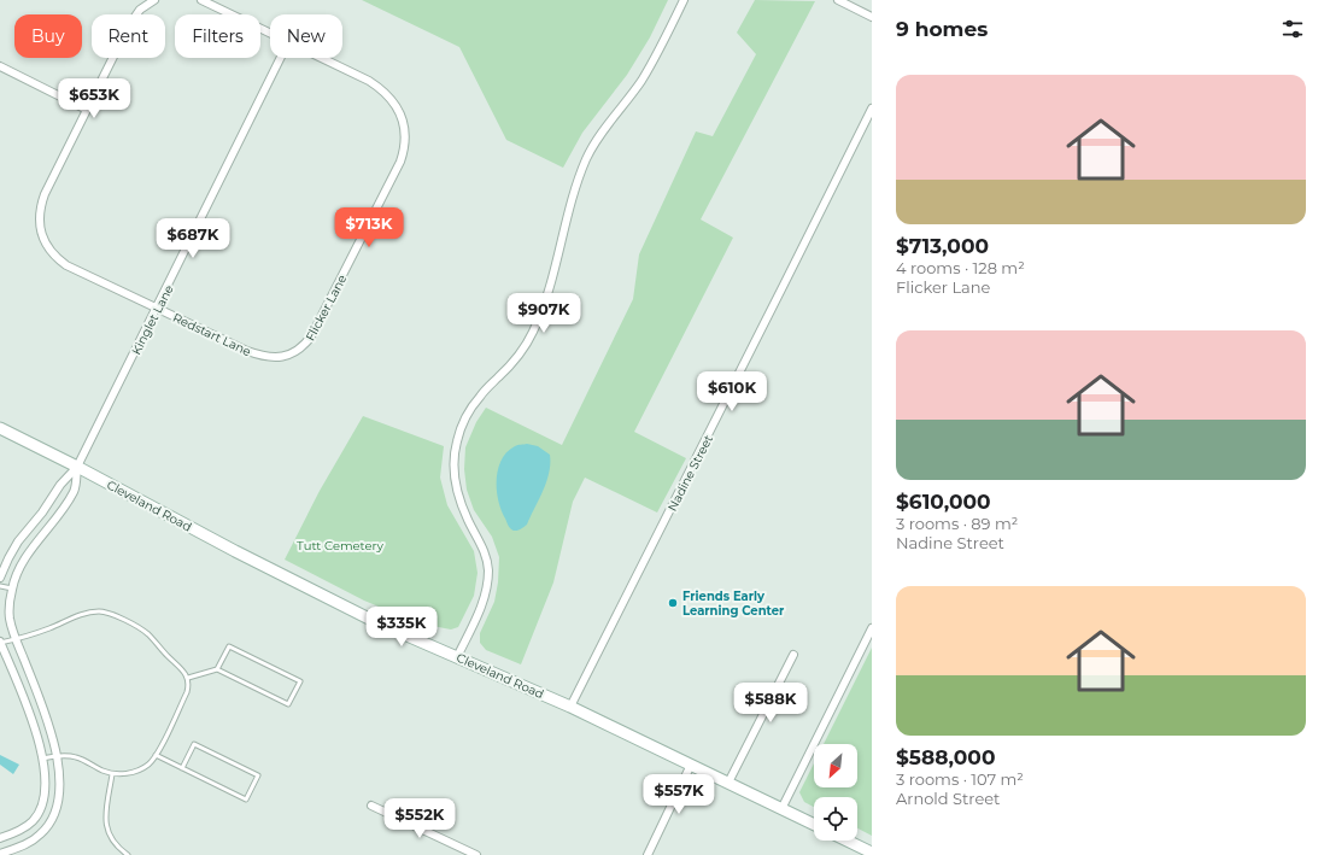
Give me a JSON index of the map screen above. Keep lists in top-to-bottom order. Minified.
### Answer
{"streets":{"main road":["Cleveland Road"],"street":["Flicker Lane","Kinglet Lane","Redstart Lane","Nadine Street"]},"crossings":[["Flicker Lane","Redstart Lane"],["Kinglet Lane","Redstart Lane"],["Kinglet Lane","Cleveland Road"],["Nadine Street","Cleveland Road"]],"parks":["Tutt Cemetery"],"places":["Friends Early Learning Center"],"north":"bottom left","page":{"heading":"9 homes","chip":["Buy","Rent","Filters","New"],"list":[{"name":"$713,000","note":"4 rooms · 128 m² · Flicker Lane"},{"name":"$610,000","note":"3 rooms · 89 m² · Nadine Street"},{"name":"$588,000","note":"3 rooms · 107 m² · Arnold Street"}],"price":["$653K","$713K","$687K","$907K","$610K","$335K","$588K","$557K","$552K"]}}
